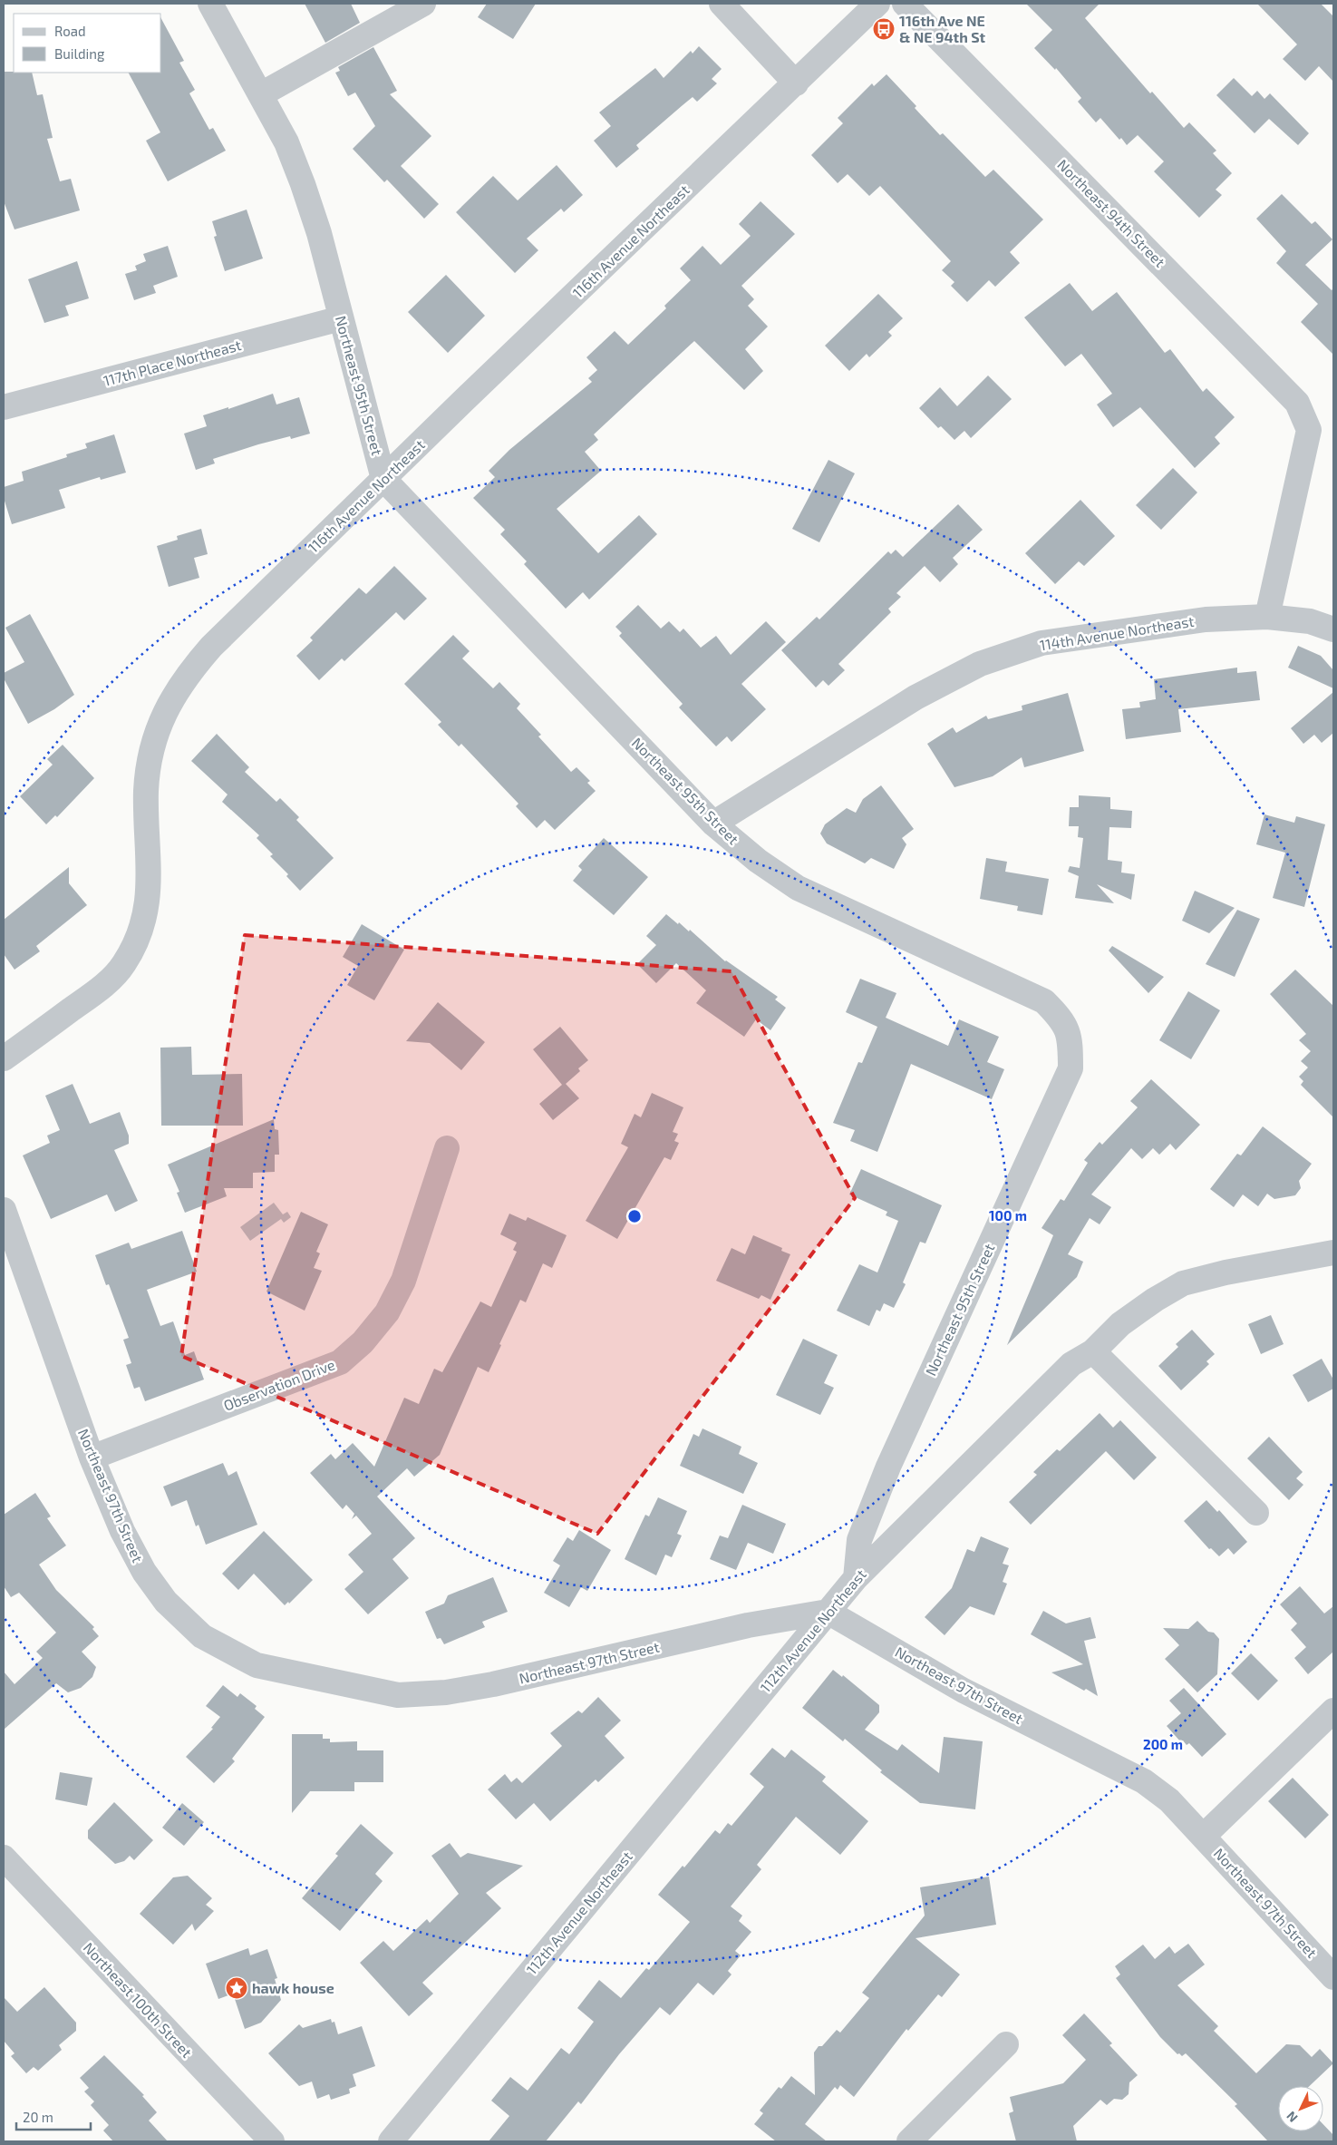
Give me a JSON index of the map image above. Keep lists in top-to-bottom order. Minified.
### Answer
{"streets":{"street":["Northeast 94th Street","116th Avenue Northeast","117th Place Northeast","Northeast 95th Street","114th Avenue Northeast","Observation Drive","Northeast 97th Street","112th Avenue Northeast","Northeast 100th Street"]},"crossings":[["Northeast 94th Street","114th Avenue Northeast"],["116th Avenue Northeast","Northeast 95th Street"],["117th Place Northeast","Northeast 95th Street"],["Northeast 95th Street","114th Avenue Northeast"],["Northeast 95th Street","112th Avenue Northeast"],["Observation Drive","Northeast 97th Street"],["Northeast 97th Street","112th Avenue Northeast"]],"places":{"bus stop":["116th Ave NE & NE 94th St"],"place":["hawk house"]},"legend":["Road","Building"],"scale_bar":"20 m","north":"bottom left","rings":["100 m","200 m"]}
